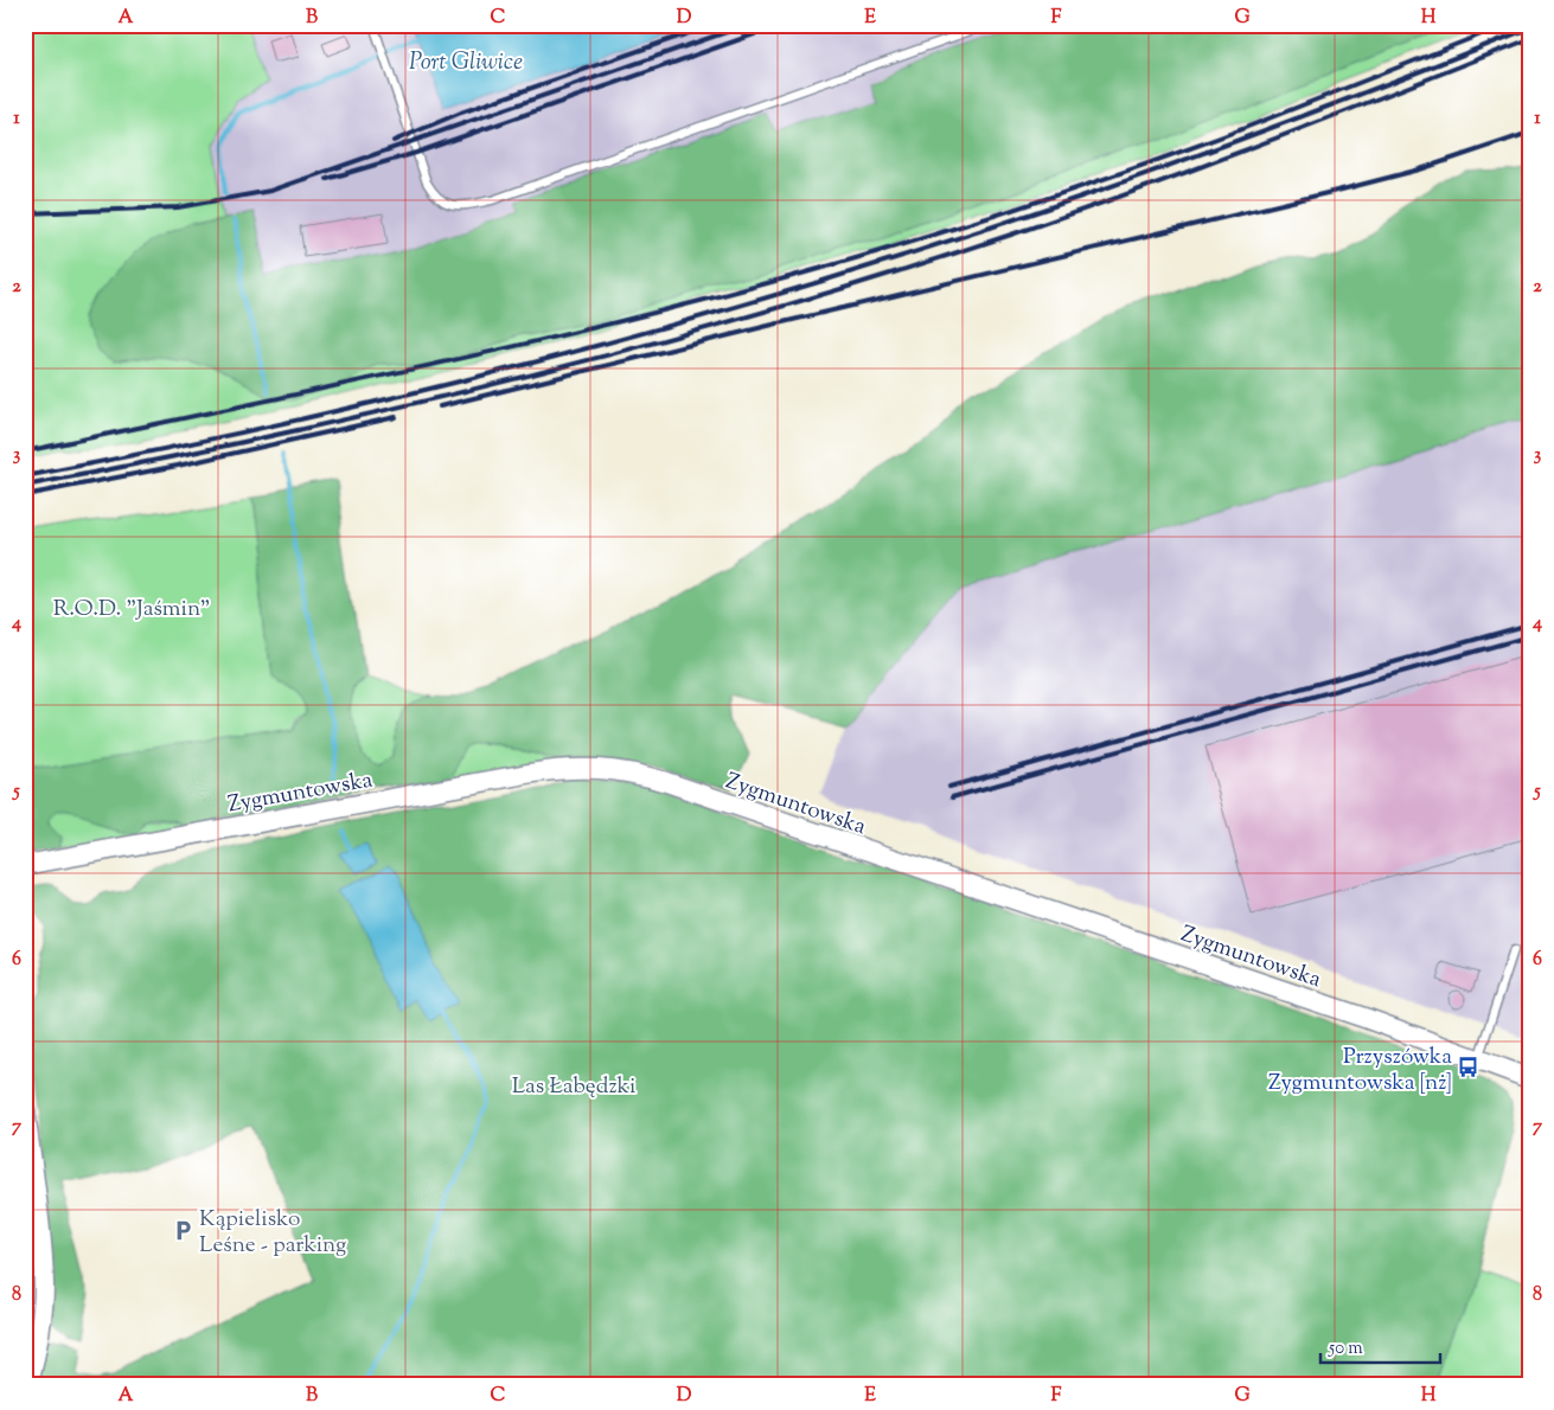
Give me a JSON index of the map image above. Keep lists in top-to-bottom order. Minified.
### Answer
{"streets":{"street":["Zygmuntowska"]},"water":["Port Gliwice"],"parks":["R.O.D. \"Jaśmin\"","Las Łabędzki"],"places":{"bus stop":["Przyszówka Zygmuntowska [nż]"],"parking":["Kąpielisko Leśne - parking"]},"scale_bar":"50 m","grid":{"columns":["A","B","C","D","E","F","G","H"],"rows":["1","2","3","4","5","6","7","8"]}}
